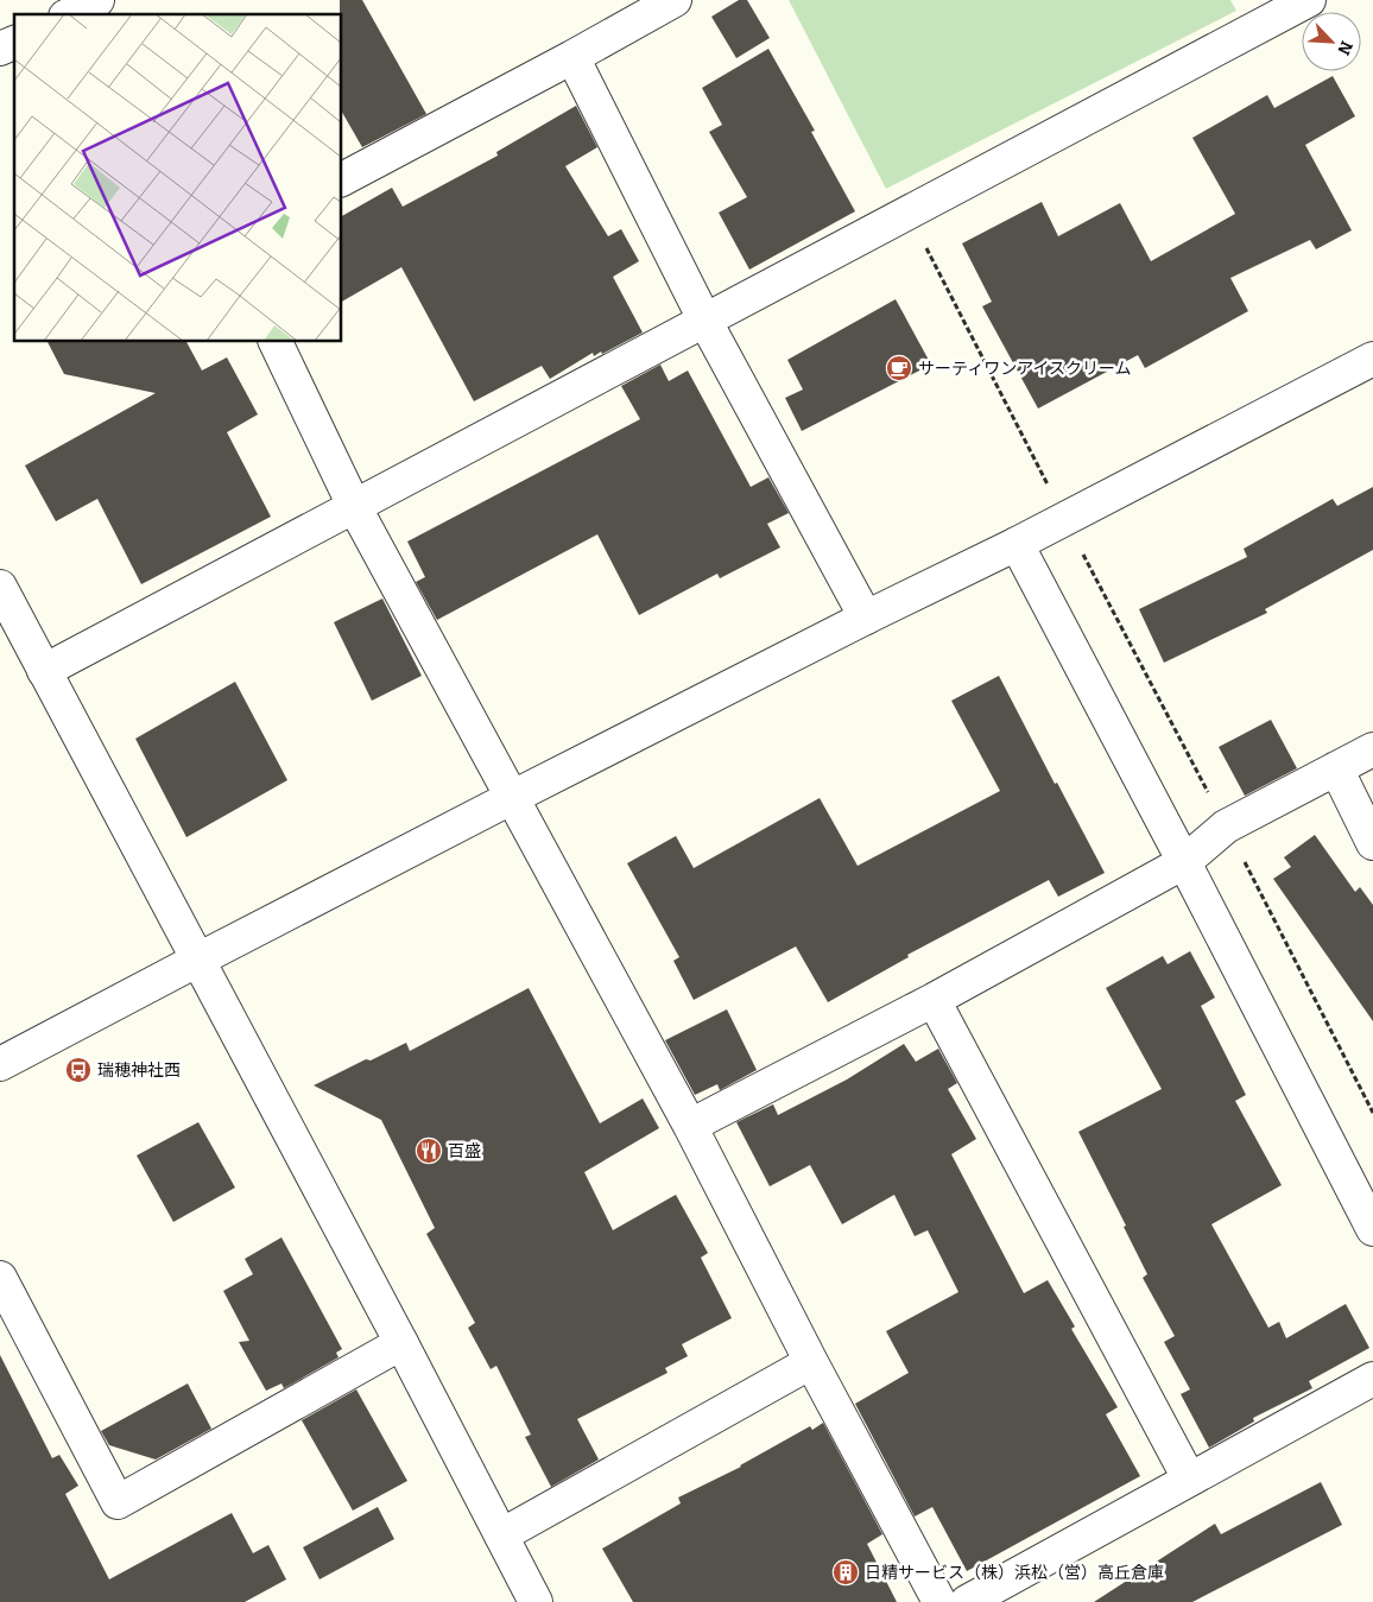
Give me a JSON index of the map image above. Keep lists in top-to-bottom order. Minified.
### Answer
{"places":{"cafe":["サーティワンアイスクリーム"],"bus stop":["瑞穂神社西"],"restaurant":["百盛"],"building":["日精サービス（株）浜松（営）高丘倉庫"]},"north":"bottom right"}
